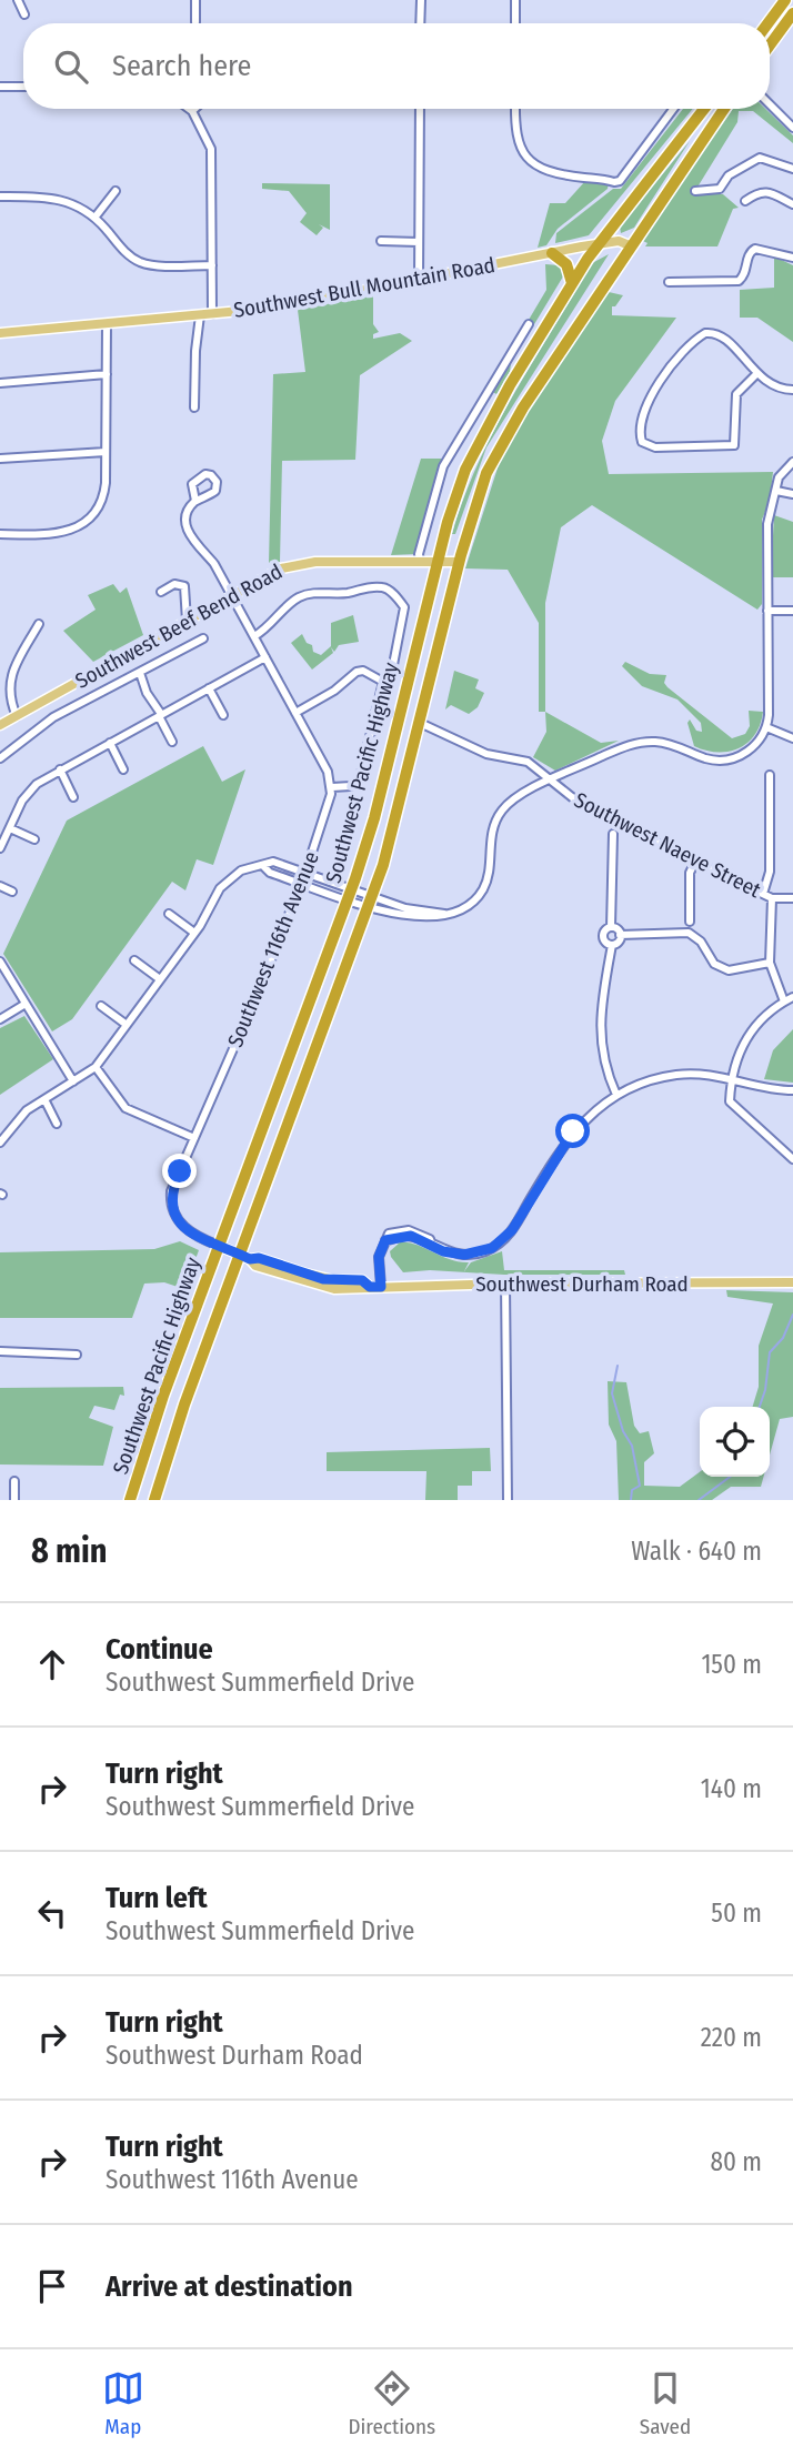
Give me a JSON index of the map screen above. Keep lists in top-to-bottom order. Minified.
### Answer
{"streets":{"highway":["Southwest Pacific Highway"],"main road":["Southwest Bull Mountain Road","Southwest Beef Bend Road","Southwest Durham Road"],"street":["Southwest Naeve Street","Southwest 116th Avenue"]},"crossings":[["Southwest Bull Mountain Road","Southwest Pacific Highway"],["Southwest Beef Bend Road","Southwest Pacific Highway"],["Southwest Pacific Highway","Southwest Naeve Street"],["Southwest Pacific Highway","Southwest 116th Avenue"],["Southwest Pacific Highway","Southwest Durham Road"],["Southwest 116th Avenue","Southwest Durham Road"]],"page":{"search":"Search here","heading":["8 min","Walk · 640 m"],"list":[["Continue","Southwest Summerfield Drive","150 m"],["Turn right","Southwest Summerfield Drive","140 m"],["Turn left","Southwest Summerfield Drive","50 m"],["Turn right","Southwest Durham Road","220 m"],["Turn right","Southwest 116th Avenue","80 m"],"Arrive at destination"],"nav":["Map","Directions","Saved"]}}
